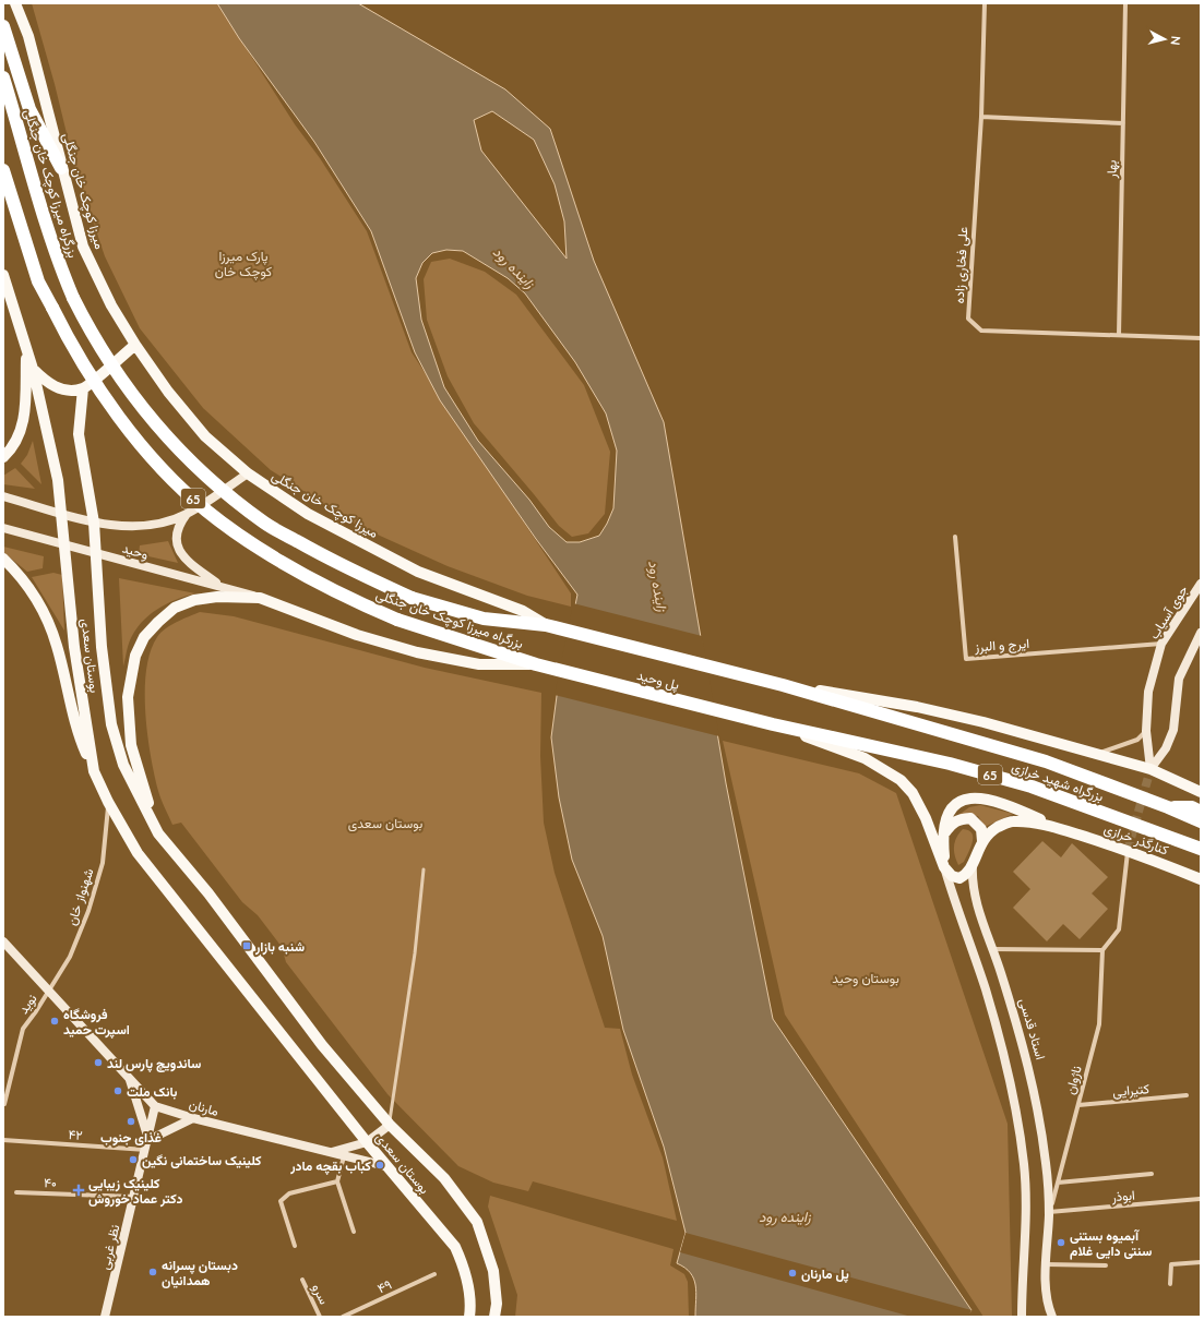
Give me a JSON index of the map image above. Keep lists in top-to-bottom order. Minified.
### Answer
{"streets":{"highway":["بزرگراه میرزا کوچک خان جنگلی","65","پل وحید","بزرگراه شهید خرازی"],"main road":["میرزا کوچک خان جنگلی","وحید","جوی آسیاب","بوستان سعدی","کنارگذر خرازی","استاد قدسی","مارنان","نظر غربی"],"street":["بهار","علی فخاری زاده","ایرج و البرز","شهنواز خان","نوید","ناژوان","کتیرایی","۴۲","۴۰","ابوذر","۴۹","سرو"]},"crossings":[["بهار","علی فخاری زاده"],["بزرگراه میرزا کوچک خان جنگلی","میرزا کوچک خان جنگلی"],["بزرگراه میرزا کوچک خان جنگلی","پل وحید"],["میرزا کوچک خان جنگلی","وحید"],["میرزا کوچک خان جنگلی","پل وحید"],["وحید","بوستان سعدی"],["جوی آسیاب","ایرج و البرز"],["بوستان سعدی","شهنواز خان"],["بوستان سعدی","مارنان"],["پل وحید","بزرگراه شهید خرازی"],["کنارگذر خرازی","استاد قدسی"],["کنارگذر خرازی","ناژوان"],["شهنواز خان","نوید"],["شهنواز خان","مارنان"],["نوید","مارنان"],["استاد قدسی","ناژوان"],["استاد قدسی","ابوذر"],["ناژوان","کتیرایی"],["ناژوان","ابوذر"],["مارنان","نظر غربی"],["۴۲","نظر غربی"],["۴۰","نظر غربی"]],"water":["زاینده رود"],"parks":["پارک میرزا کوچک خان","بوستان سعدی","بوستان وحید"],"places":{"transit":["شنبه بازار"],"other":["فروشگاه اسپرت حمید","ساندویچ پارس لند","بانک ملت","غذای جنوب","کلینیک ساختمانی نگین","کباب بقچه مادر","آبمیوه بستنی سنتی دایی غلام","دبستان پسرانه همدانیان","پل مارنان"],"health":["کلینیک زیبایی دکتر عماد خوروش"]},"north":"right"}
